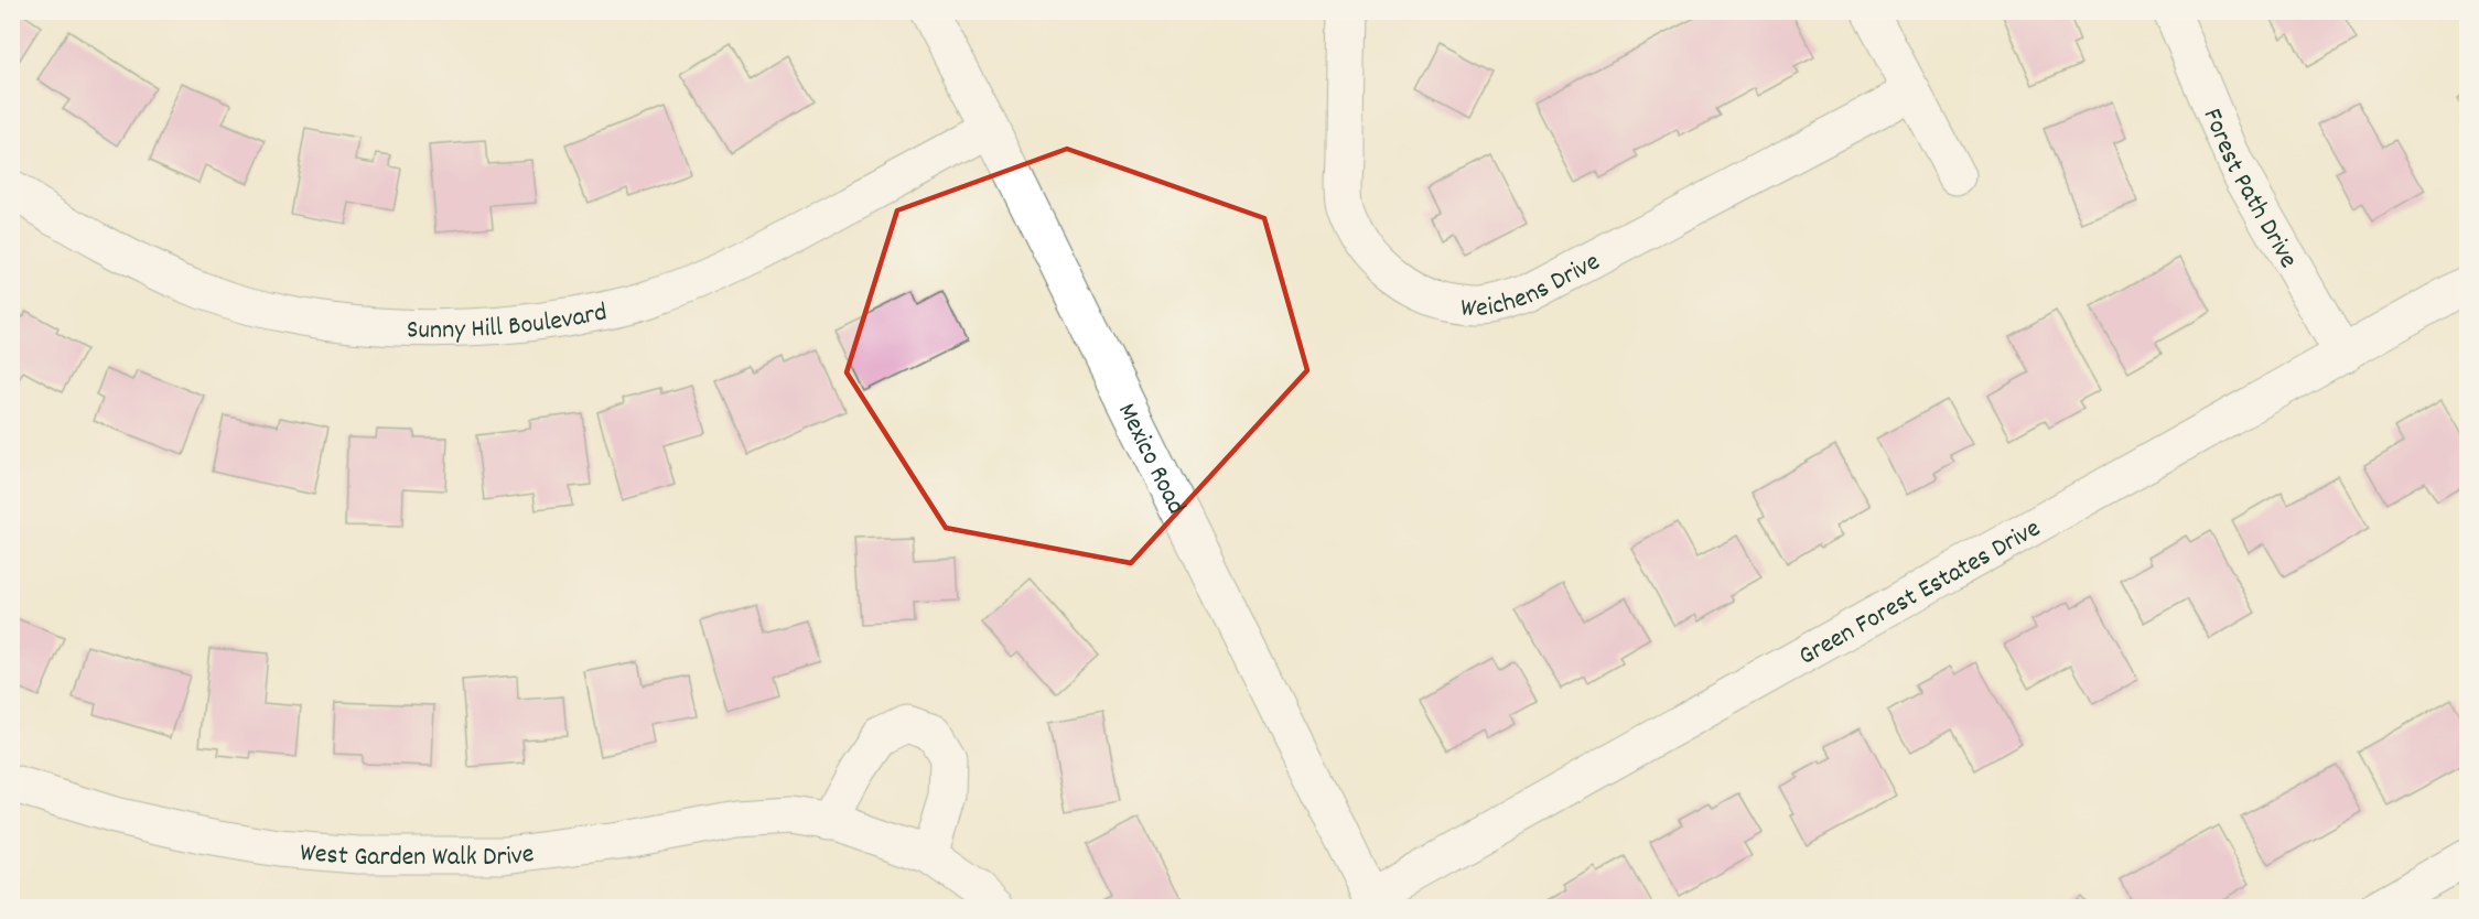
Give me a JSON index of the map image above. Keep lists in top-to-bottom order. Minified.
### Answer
{"streets":{"street":["Forest Path Drive","Weichens Drive","Sunny Hill Boulevard","Mexico Road","Green Forest Estates Drive","West Garden Walk Drive"]},"crossings":[["Forest Path Drive","Green Forest Estates Drive"],["Sunny Hill Boulevard","Mexico Road"],["Mexico Road","Green Forest Estates Drive"]]}
